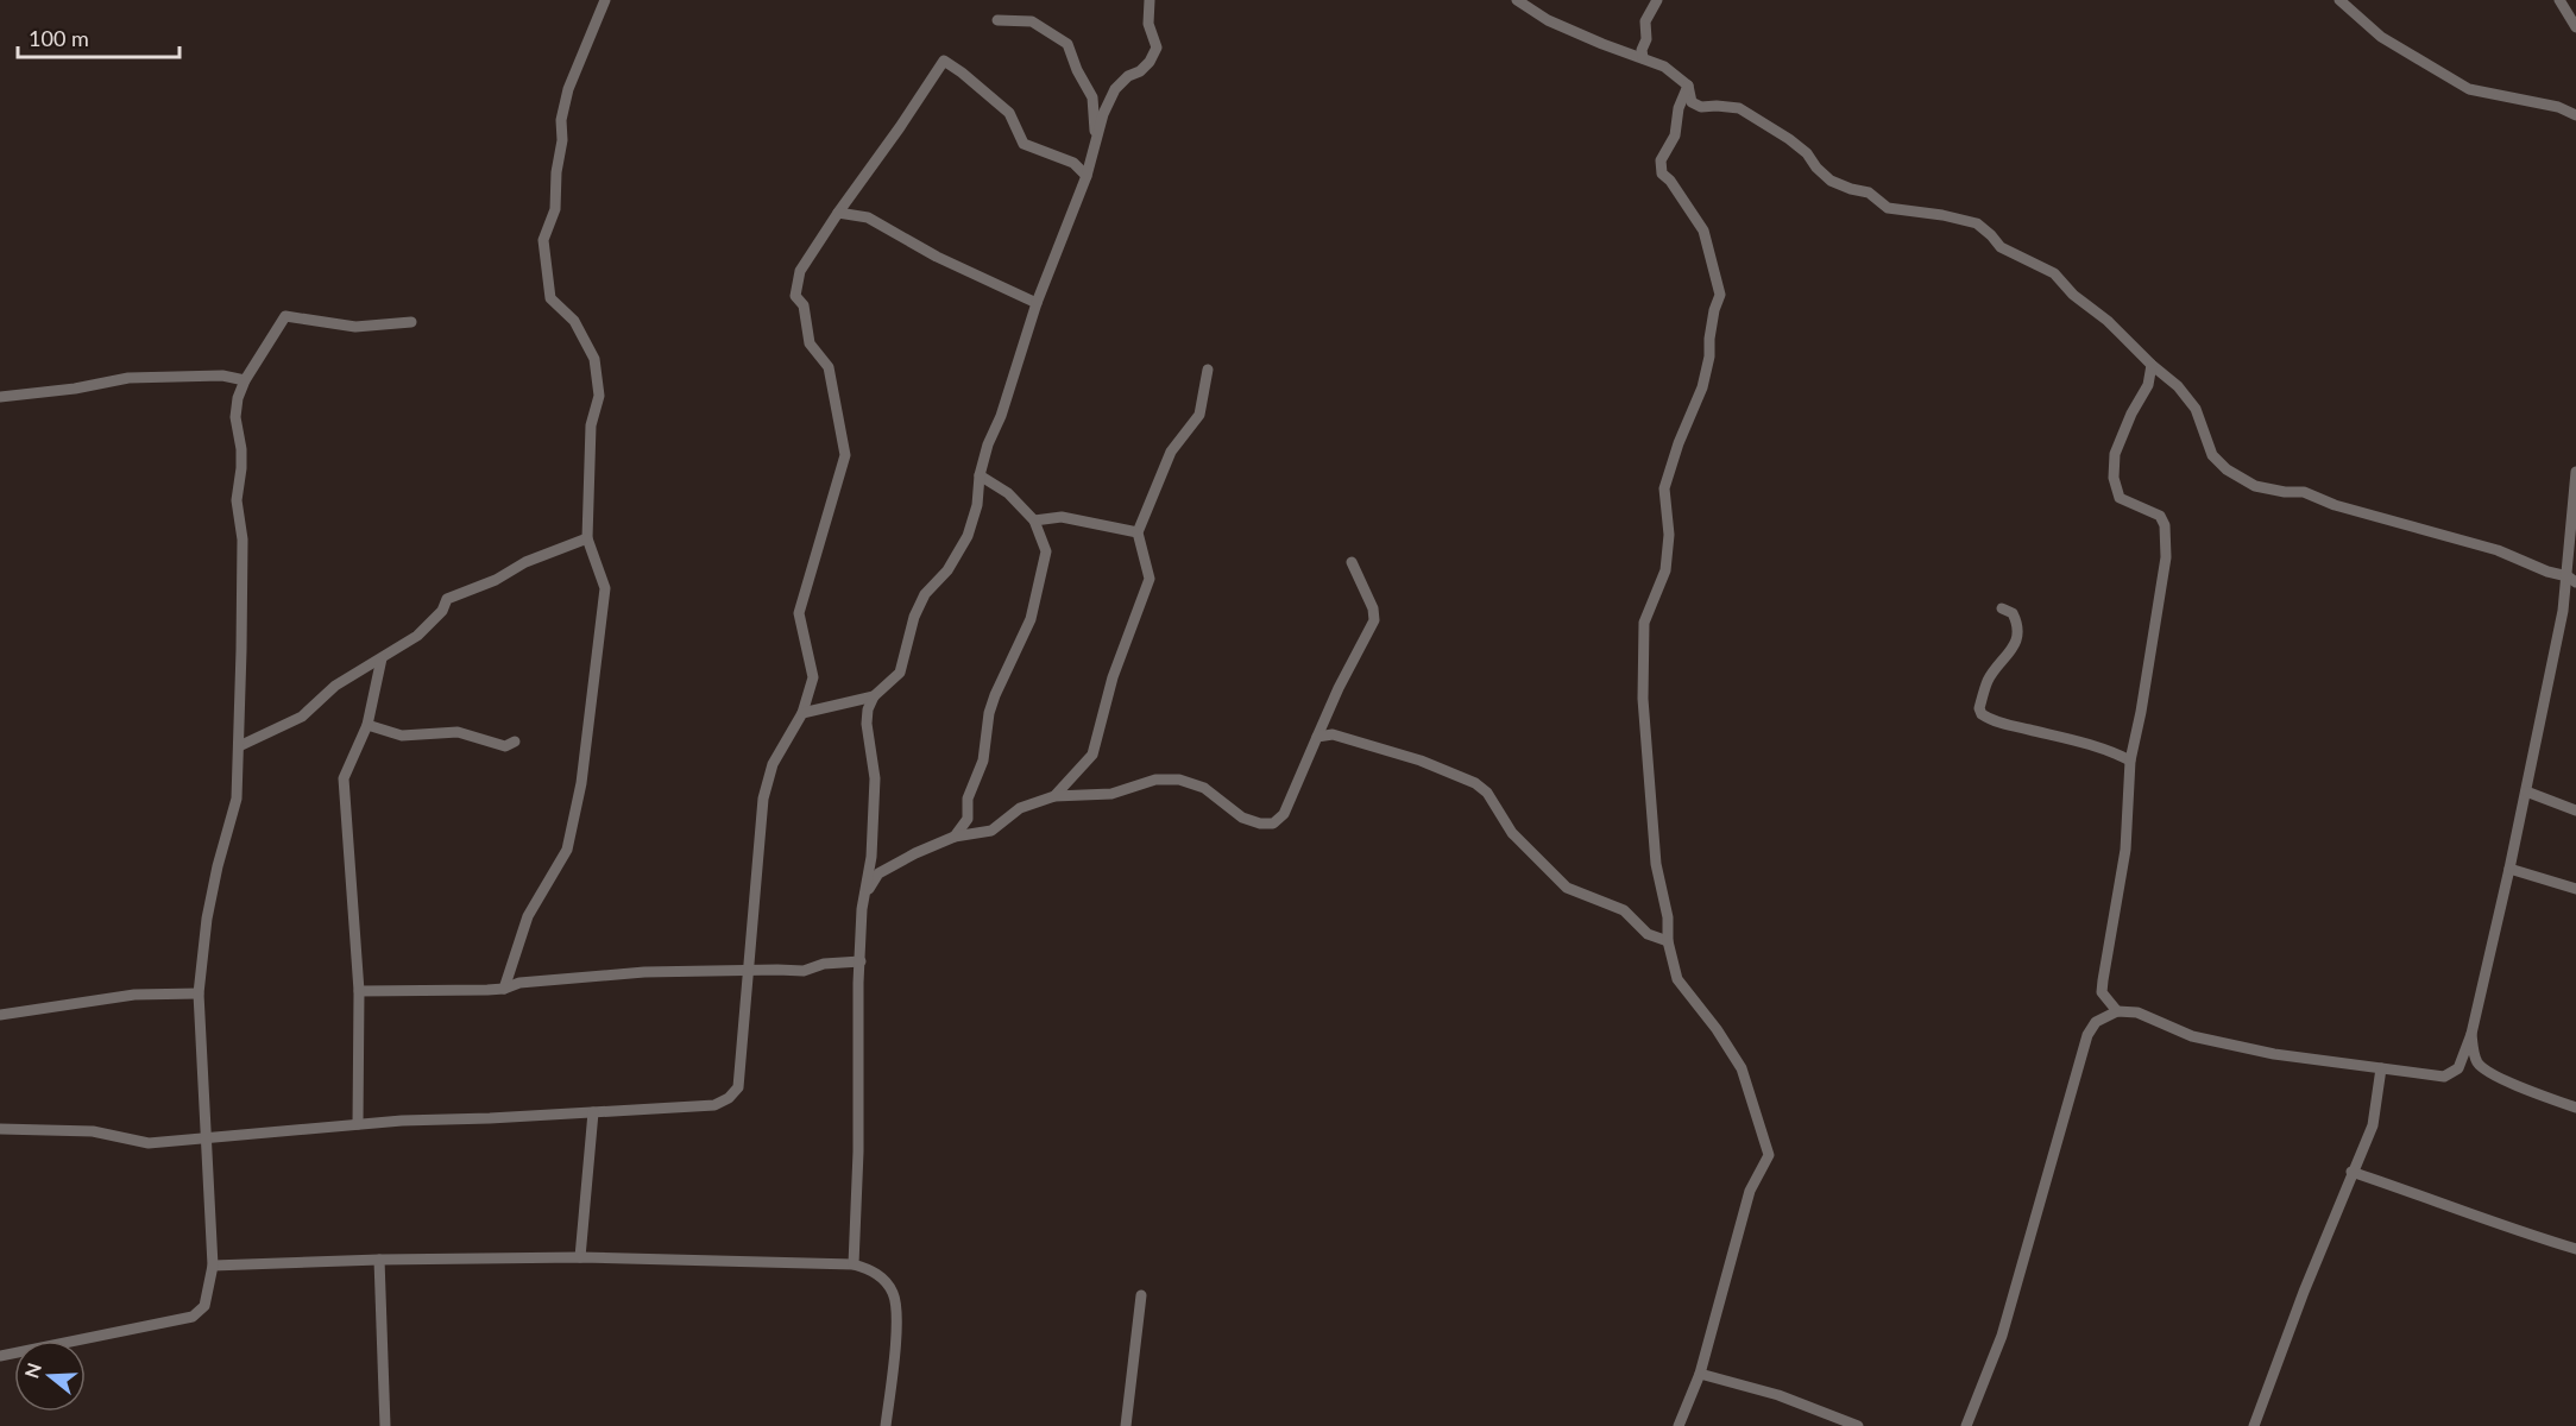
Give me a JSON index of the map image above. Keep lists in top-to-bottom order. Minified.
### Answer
{"scale_bar":"100 m","north":"left"}
